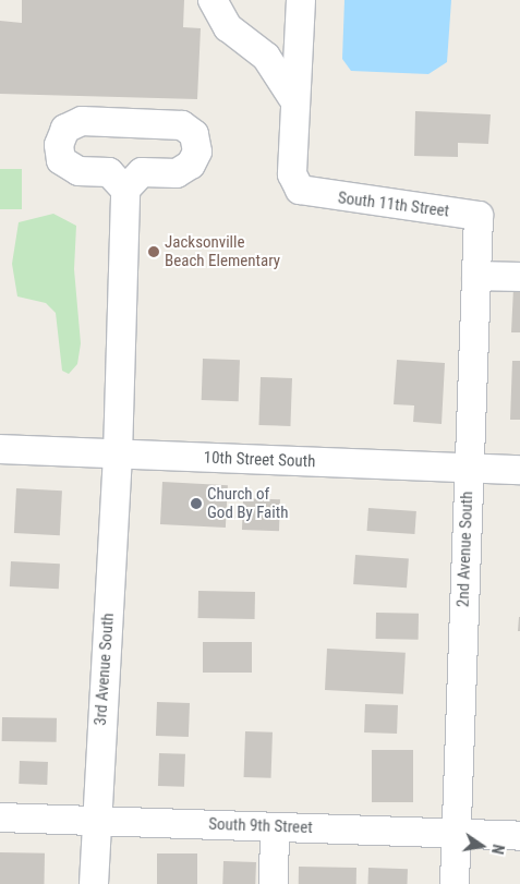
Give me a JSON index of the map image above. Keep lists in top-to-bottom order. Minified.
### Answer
{"streets":{"street":["South 11th Street","10th Street South","2nd Avenue South","3rd Avenue South","South 9th Street"]},"crossings":[["South 11th Street","2nd Avenue South"],["10th Street South","2nd Avenue South"],["10th Street South","3rd Avenue South"],["2nd Avenue South","South 9th Street"],["3rd Avenue South","South 9th Street"]],"places":["Jacksonville Beach Elementary","Church of God By Faith"],"north":"right"}
